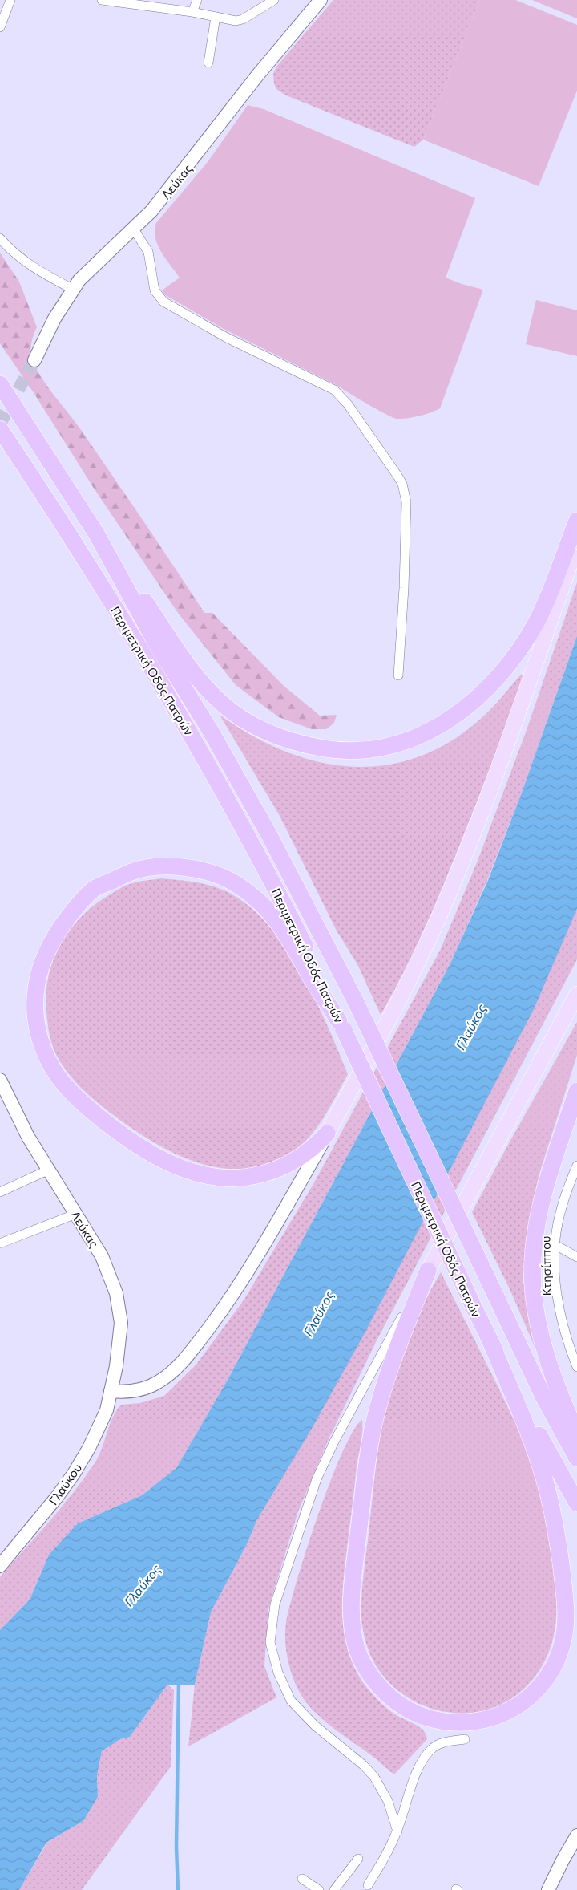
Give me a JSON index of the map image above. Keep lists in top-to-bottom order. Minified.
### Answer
{"streets":{"highway":["Περιμετρική Οδός Πατρών"],"street":["Λεύκας","Κτησίππου","Γλαύκου"]},"crossings":[["Λεύκας","Γλαύκου"]],"water":["Γλαύκος"]}
